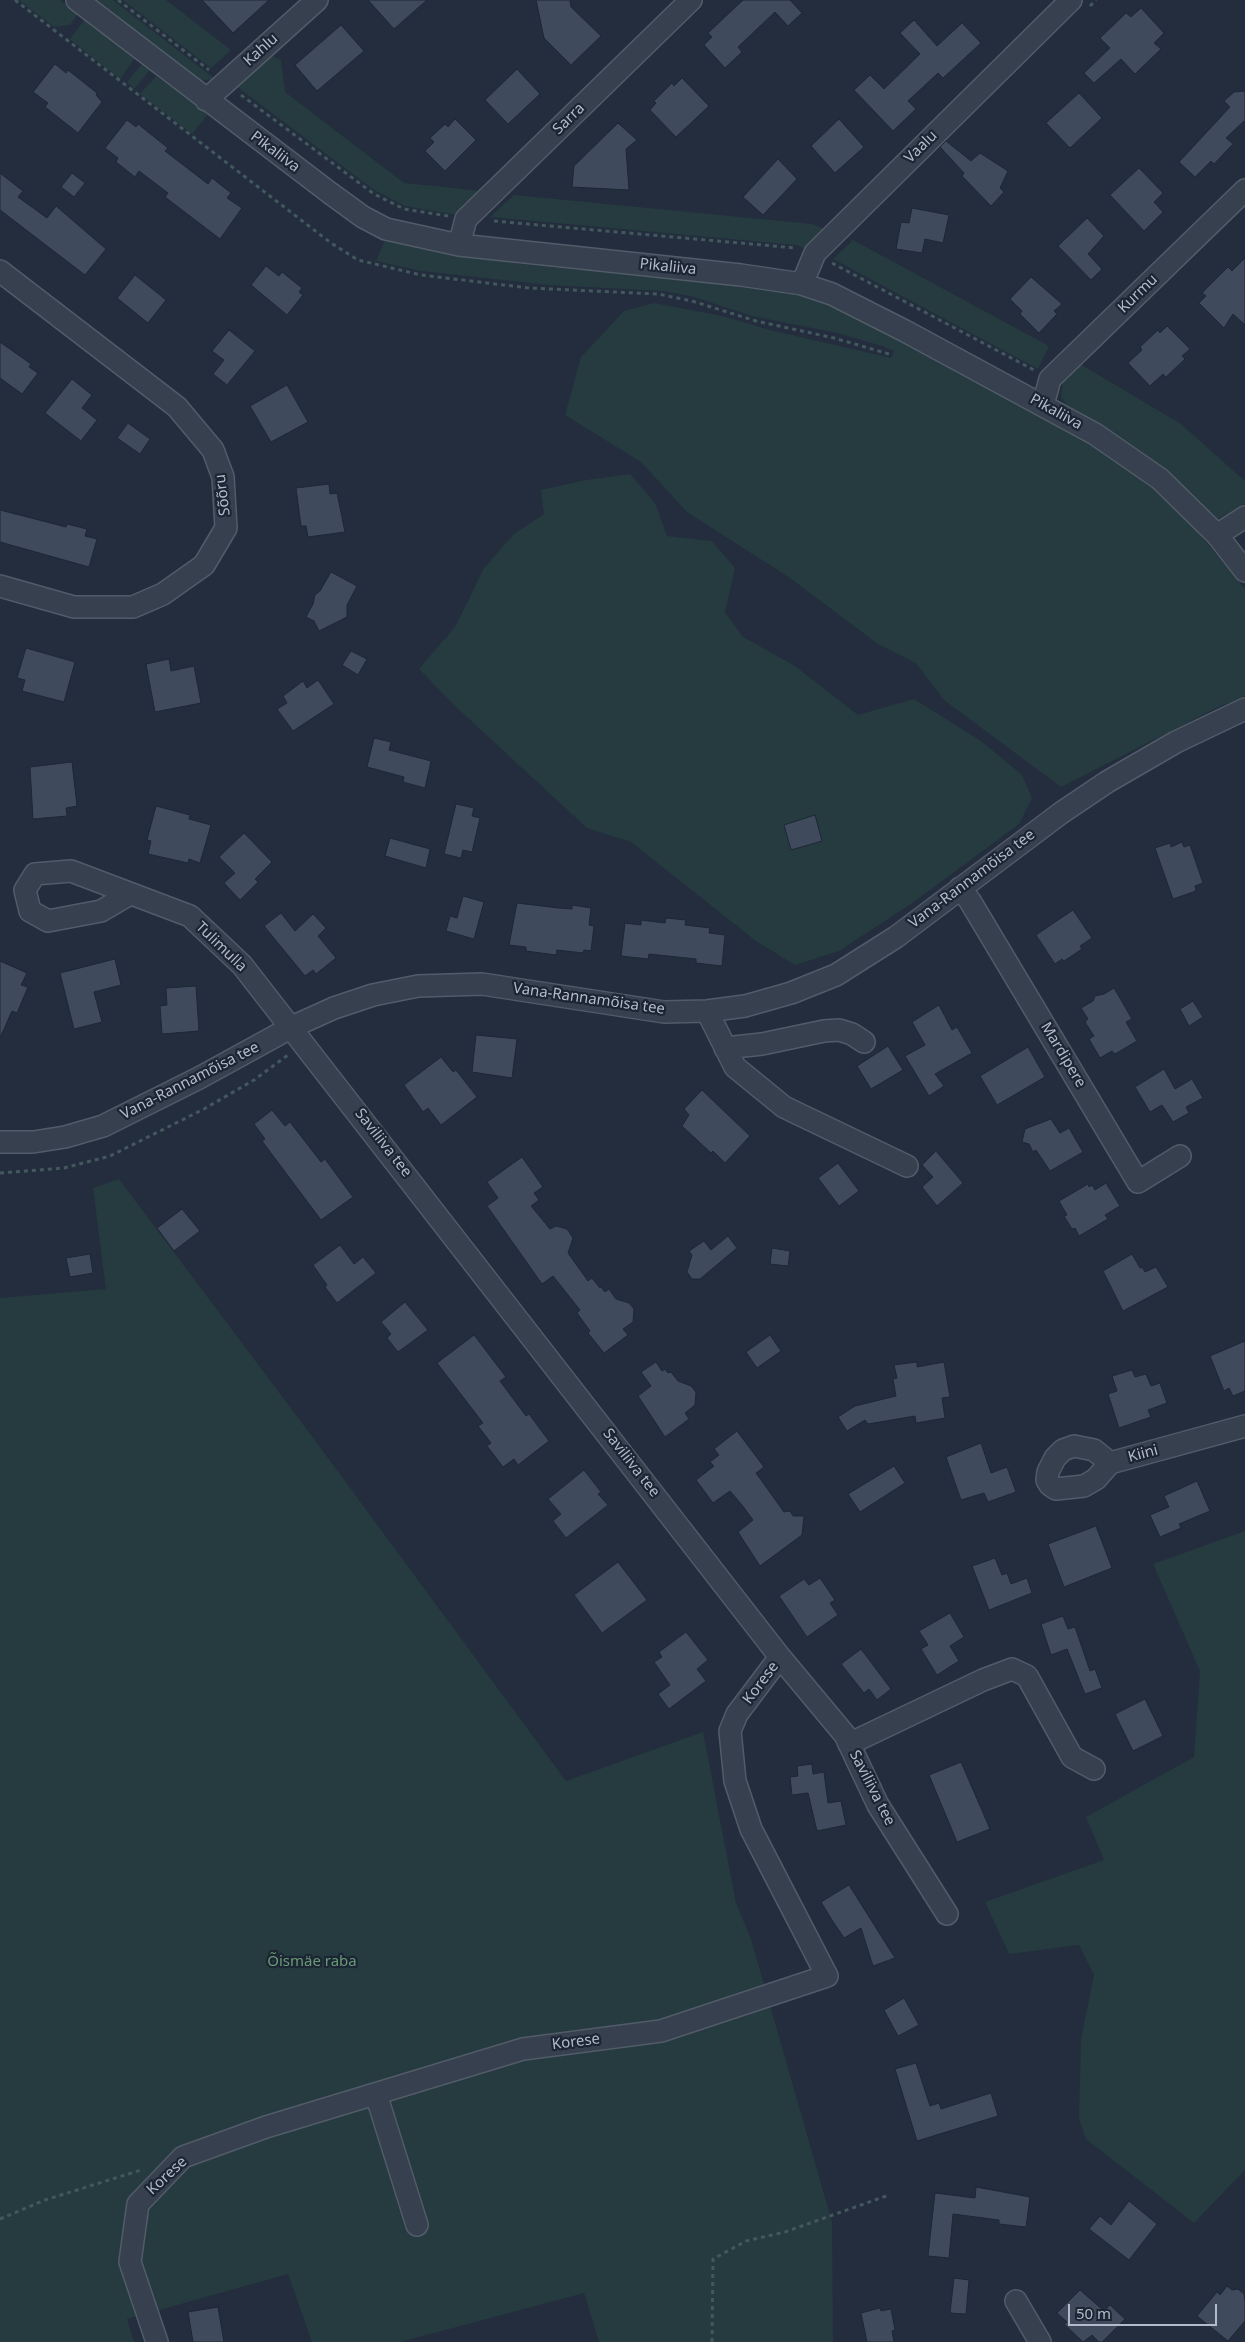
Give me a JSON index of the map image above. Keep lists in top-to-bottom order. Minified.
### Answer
{"streets":{"street":["Kahlu","Sarra","Vaalu","Pikaliiva","Kurmu","Sõõru","Vana-Rannamõisa tee","Tulimulla","Mardipere","Saviliiva tee","Kiini","Korese"]},"crossings":[["Kahlu","Pikaliiva"],["Vaalu","Pikaliiva"],["Vana-Rannamõisa tee","Tulimulla"],["Vana-Rannamõisa tee","Mardipere"],["Vana-Rannamõisa tee","Saviliiva tee"],["Tulimulla","Saviliiva tee"],["Saviliiva tee","Korese"]],"parks":["Õismäe raba"],"scale_bar":"50 m"}
